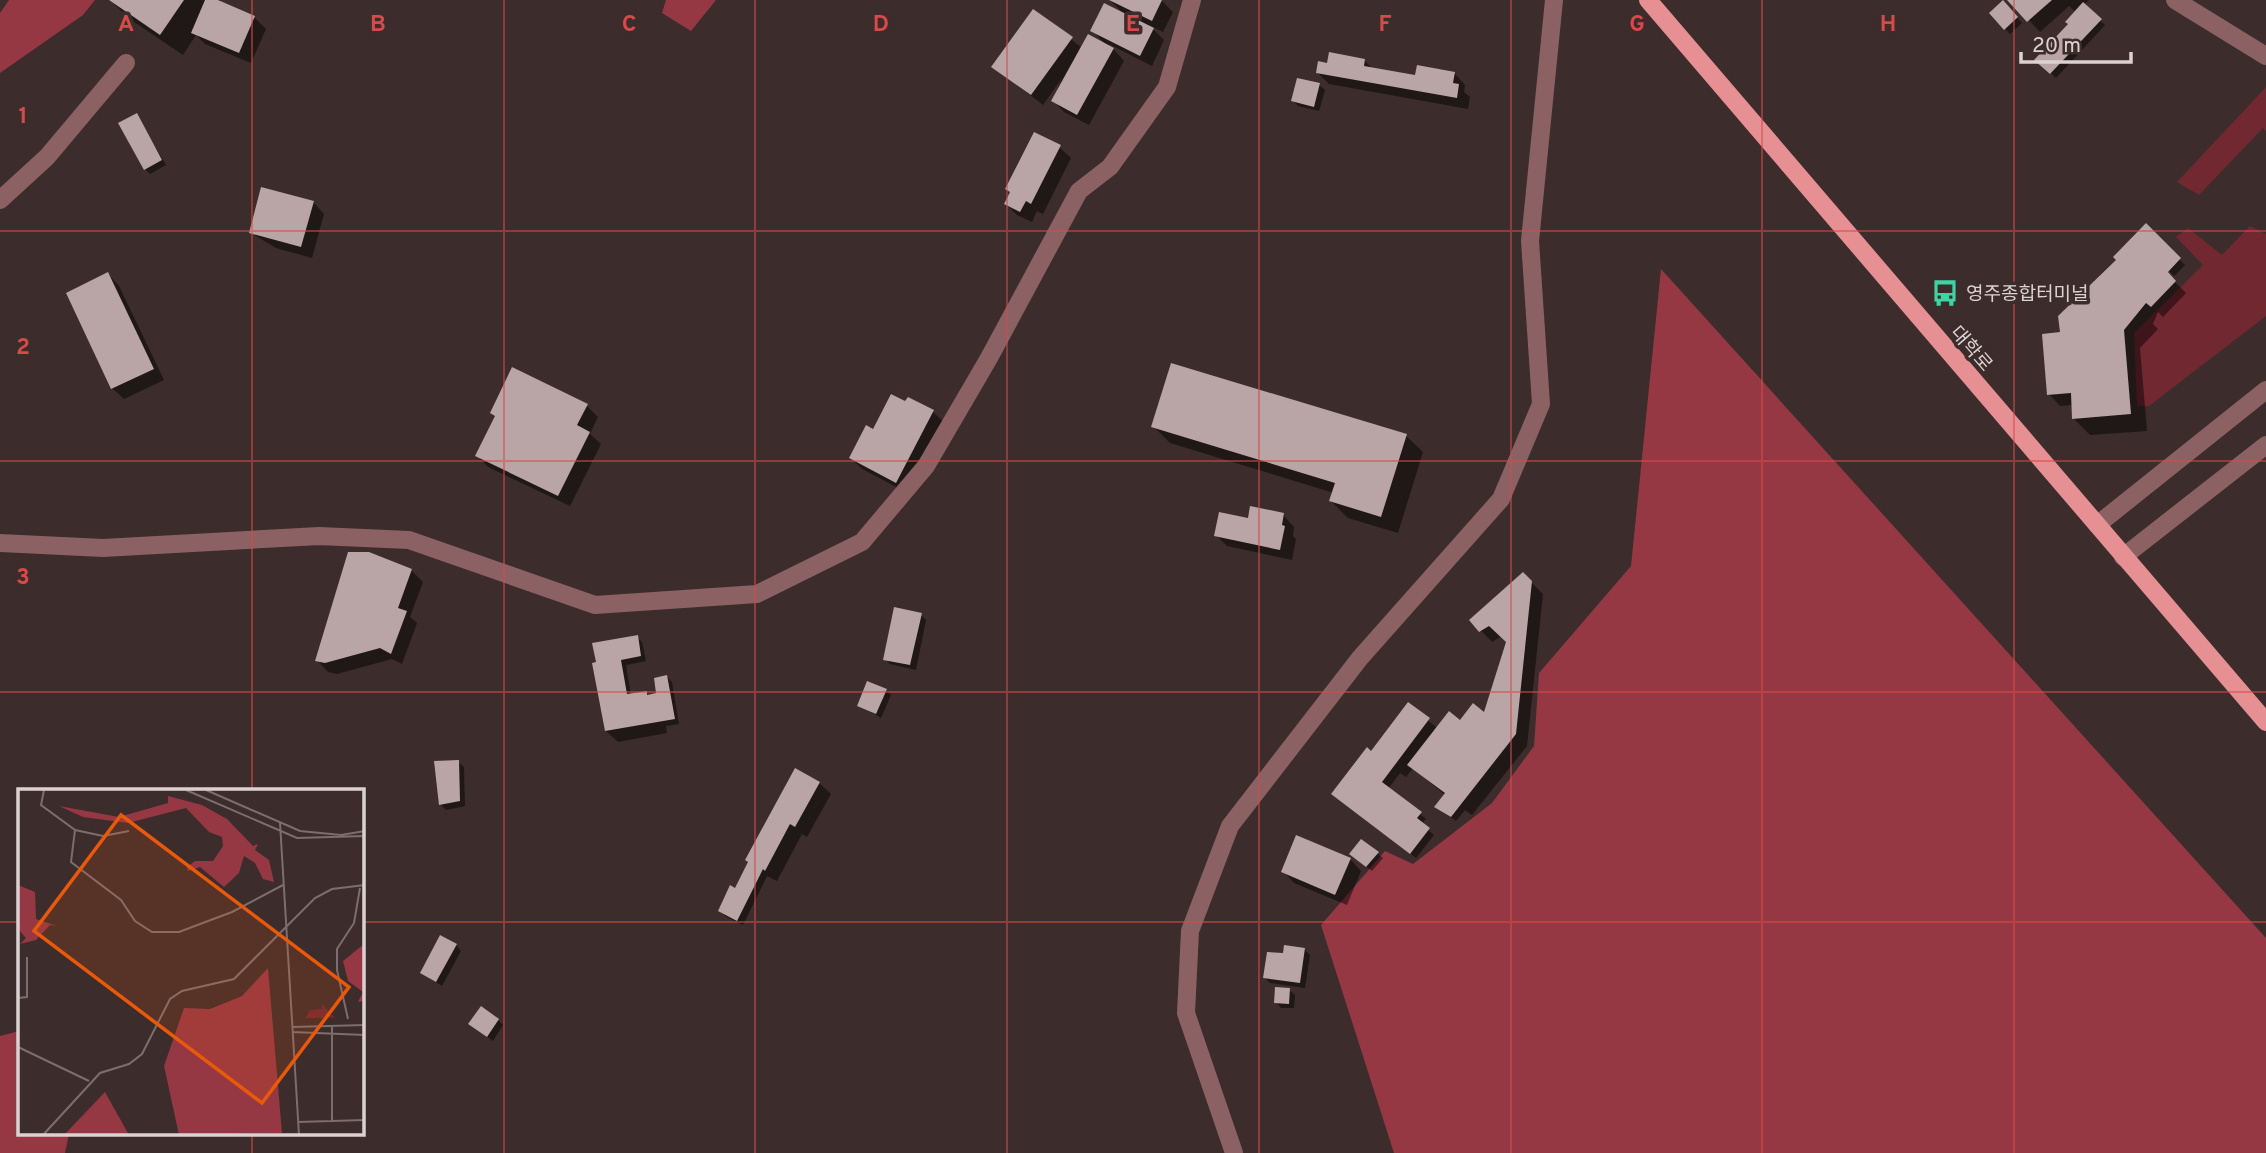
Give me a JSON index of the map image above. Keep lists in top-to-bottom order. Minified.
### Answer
{"streets":{"main road":["대학로"]},"places":{"bus stop":["영주종합터미널"]},"scale_bar":"20 m","grid":{"columns":["A","B","C","D","E","F","G","H"],"rows":["1","2","3"]}}
